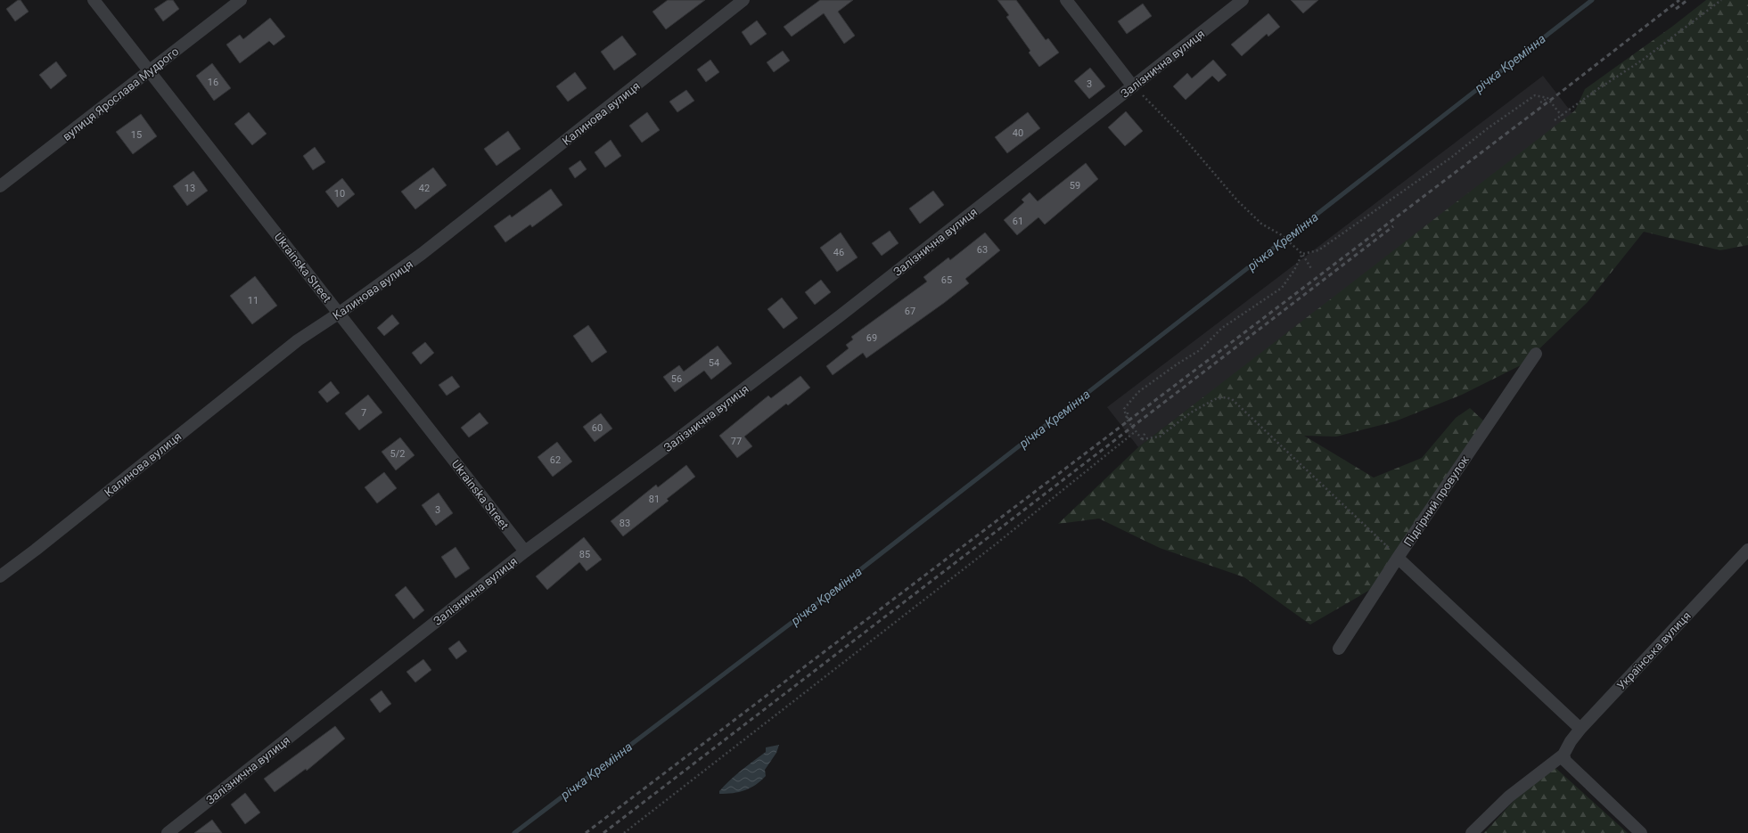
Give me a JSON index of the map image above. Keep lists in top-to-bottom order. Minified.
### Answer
{"streets":{"street":["Залізнична вулиця","вулиця Ярослава Мудрого","Калинова вулиця","Ukrainska Street","Підгірний провулок","Українська вулиця"]},"crossings":[["Залізнична вулиця","Ukrainska Street"],["вулиця Ярослава Мудрого","Ukrainska Street"],["Калинова вулиця","Ukrainska Street"]],"water":["річка Кремінна"],"house_numbers":["16","3","40","15","59","13","42","10","61","63","46","65","11","67","69","54","56","7","60","77","5/2","62","81","3","83","85"]}
